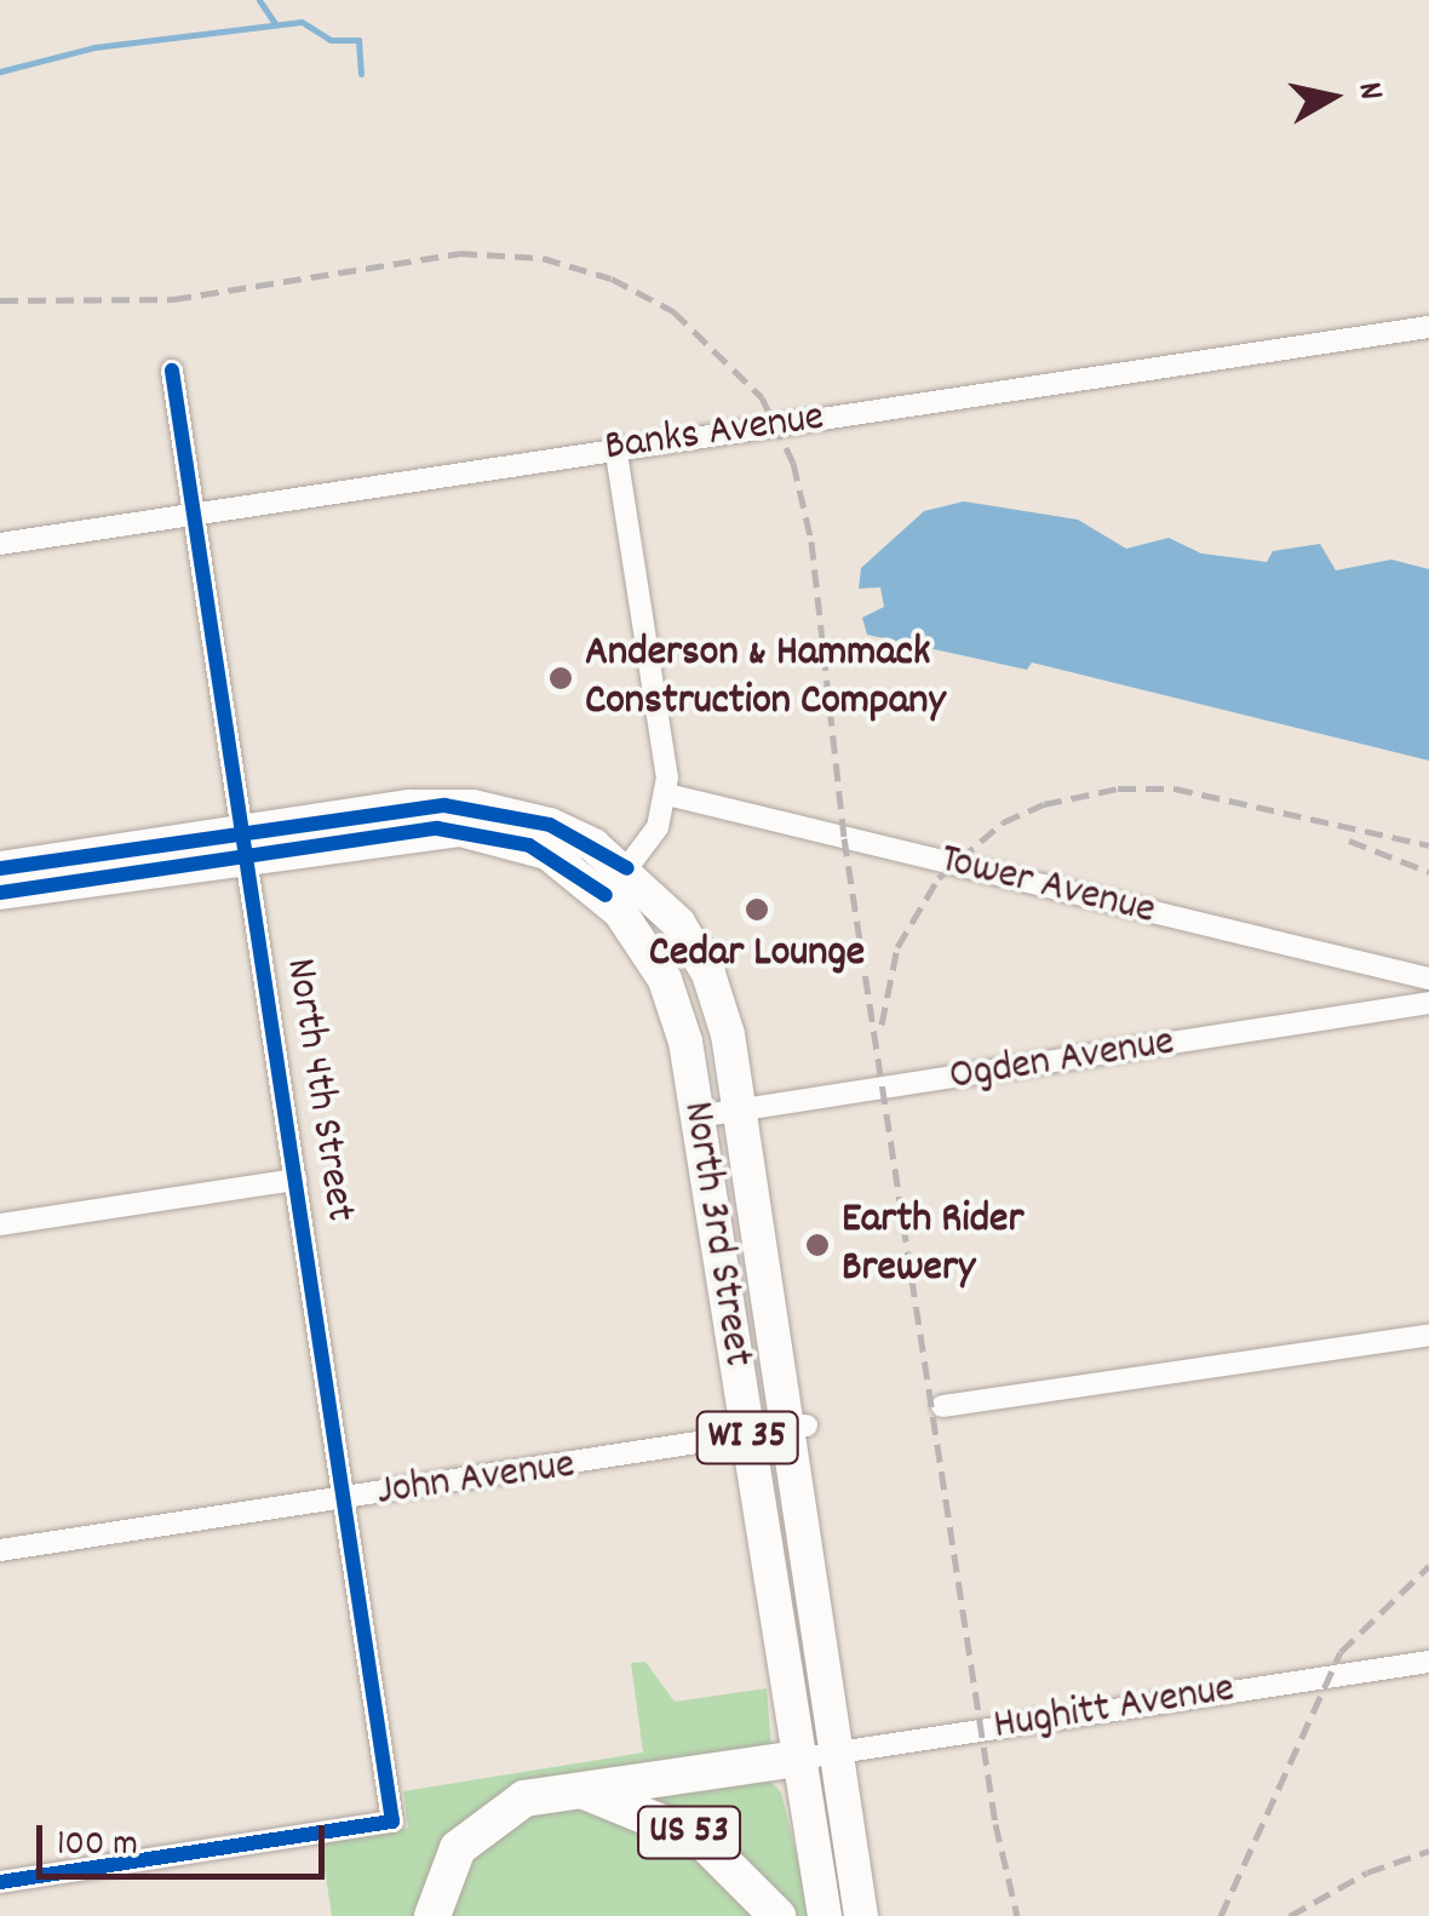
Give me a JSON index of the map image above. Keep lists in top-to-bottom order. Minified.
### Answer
{"streets":{"highway":["US 53"],"main road":["North 3rd Street","WI 35"],"street":["Banks Avenue","Tower Avenue","Ogden Avenue","North 4th Street","John Avenue","Hughitt Avenue"]},"crossings":[["Banks Avenue","North 4th Street"],["Ogden Avenue","North 3rd Street"],["North 4th Street","WI 35"],["North 4th Street","John Avenue"],["North 3rd Street","WI 35"],["North 3rd Street","John Avenue"],["North 3rd Street","Hughitt Avenue"]],"places":["Anderson & Hammack Construction Company","Cedar Lounge","Earth Rider Brewery"],"scale_bar":"100 m","north":"right"}
